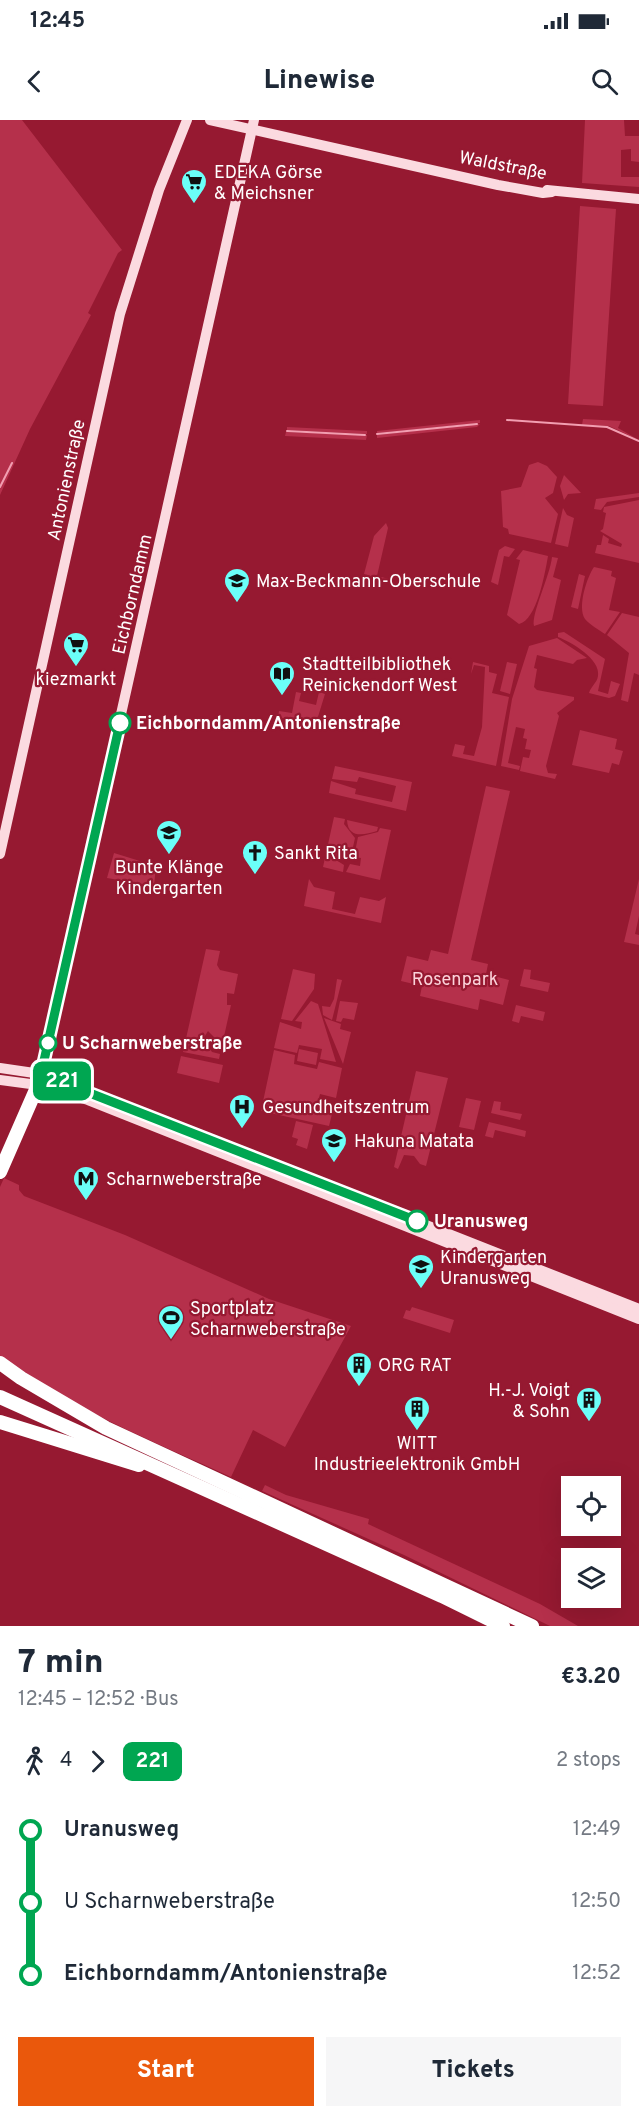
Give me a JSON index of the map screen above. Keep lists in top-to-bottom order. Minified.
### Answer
{"streets":{"main road":["Waldstraße","Antonienstraße","Eichborndamm"]},"crossings":[["Waldstraße","Eichborndamm"]],"parks":["Rosenpark"],"places":{"supermarket":["EDEKA Görse & Meichsner","kiezmarkt"],"school or university":["Max-Beckmann-Oberschule","Bunte Klänge Kindergarten","Hakuna Matata","Kindergarten Uranusweg"],"library":["Stadtteilbibliothek Reinickendorf West"],"other":["Eichborndamm/Antonienstraße","U Scharnweberstraße","Uranusweg"],"church":["Sankt Rita"],"hospital":["Gesundheitszentrum"],"metro station":["Scharnweberstraße"],"sports":["Sportplatz Scharnweberstraße"],"building":["ORG RAT","H.-J. Voigt & Sohn","WITT Industrieelektronik GmbH"]},"lines":["bus line 221"],"page":{"status":"12:45","header":"Linewise","on_map":"221","heading":["7 min","12:45 – 12:52 · Bus","€3.20"],"legs":["4","221","2 stops"],"list":[{"name":"Uranusweg","value":"12:49"},{"name":"U Scharnweberstraße","value":"12:50"},{"name":"Eichborndamm/Antonienstraße","value":"12:52"}],"buttons":["Start","Tickets"]}}
